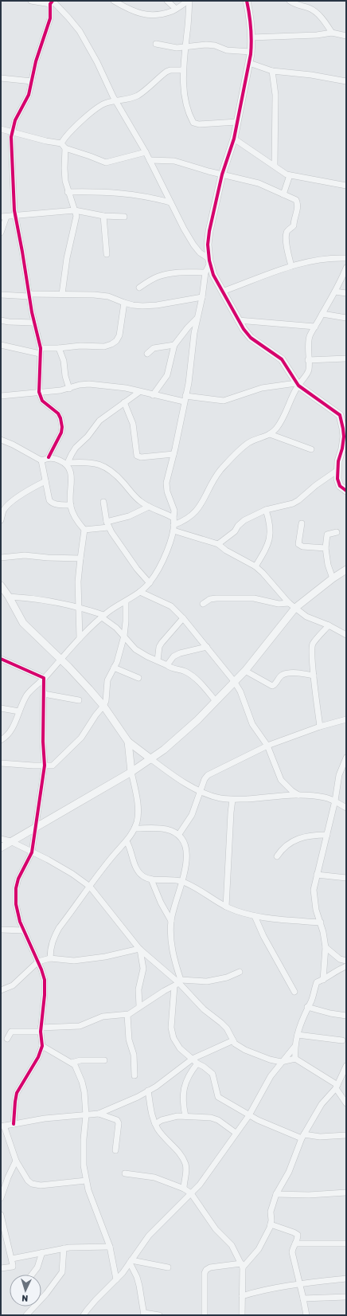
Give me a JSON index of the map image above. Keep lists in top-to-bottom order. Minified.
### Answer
{"north":"bottom"}
